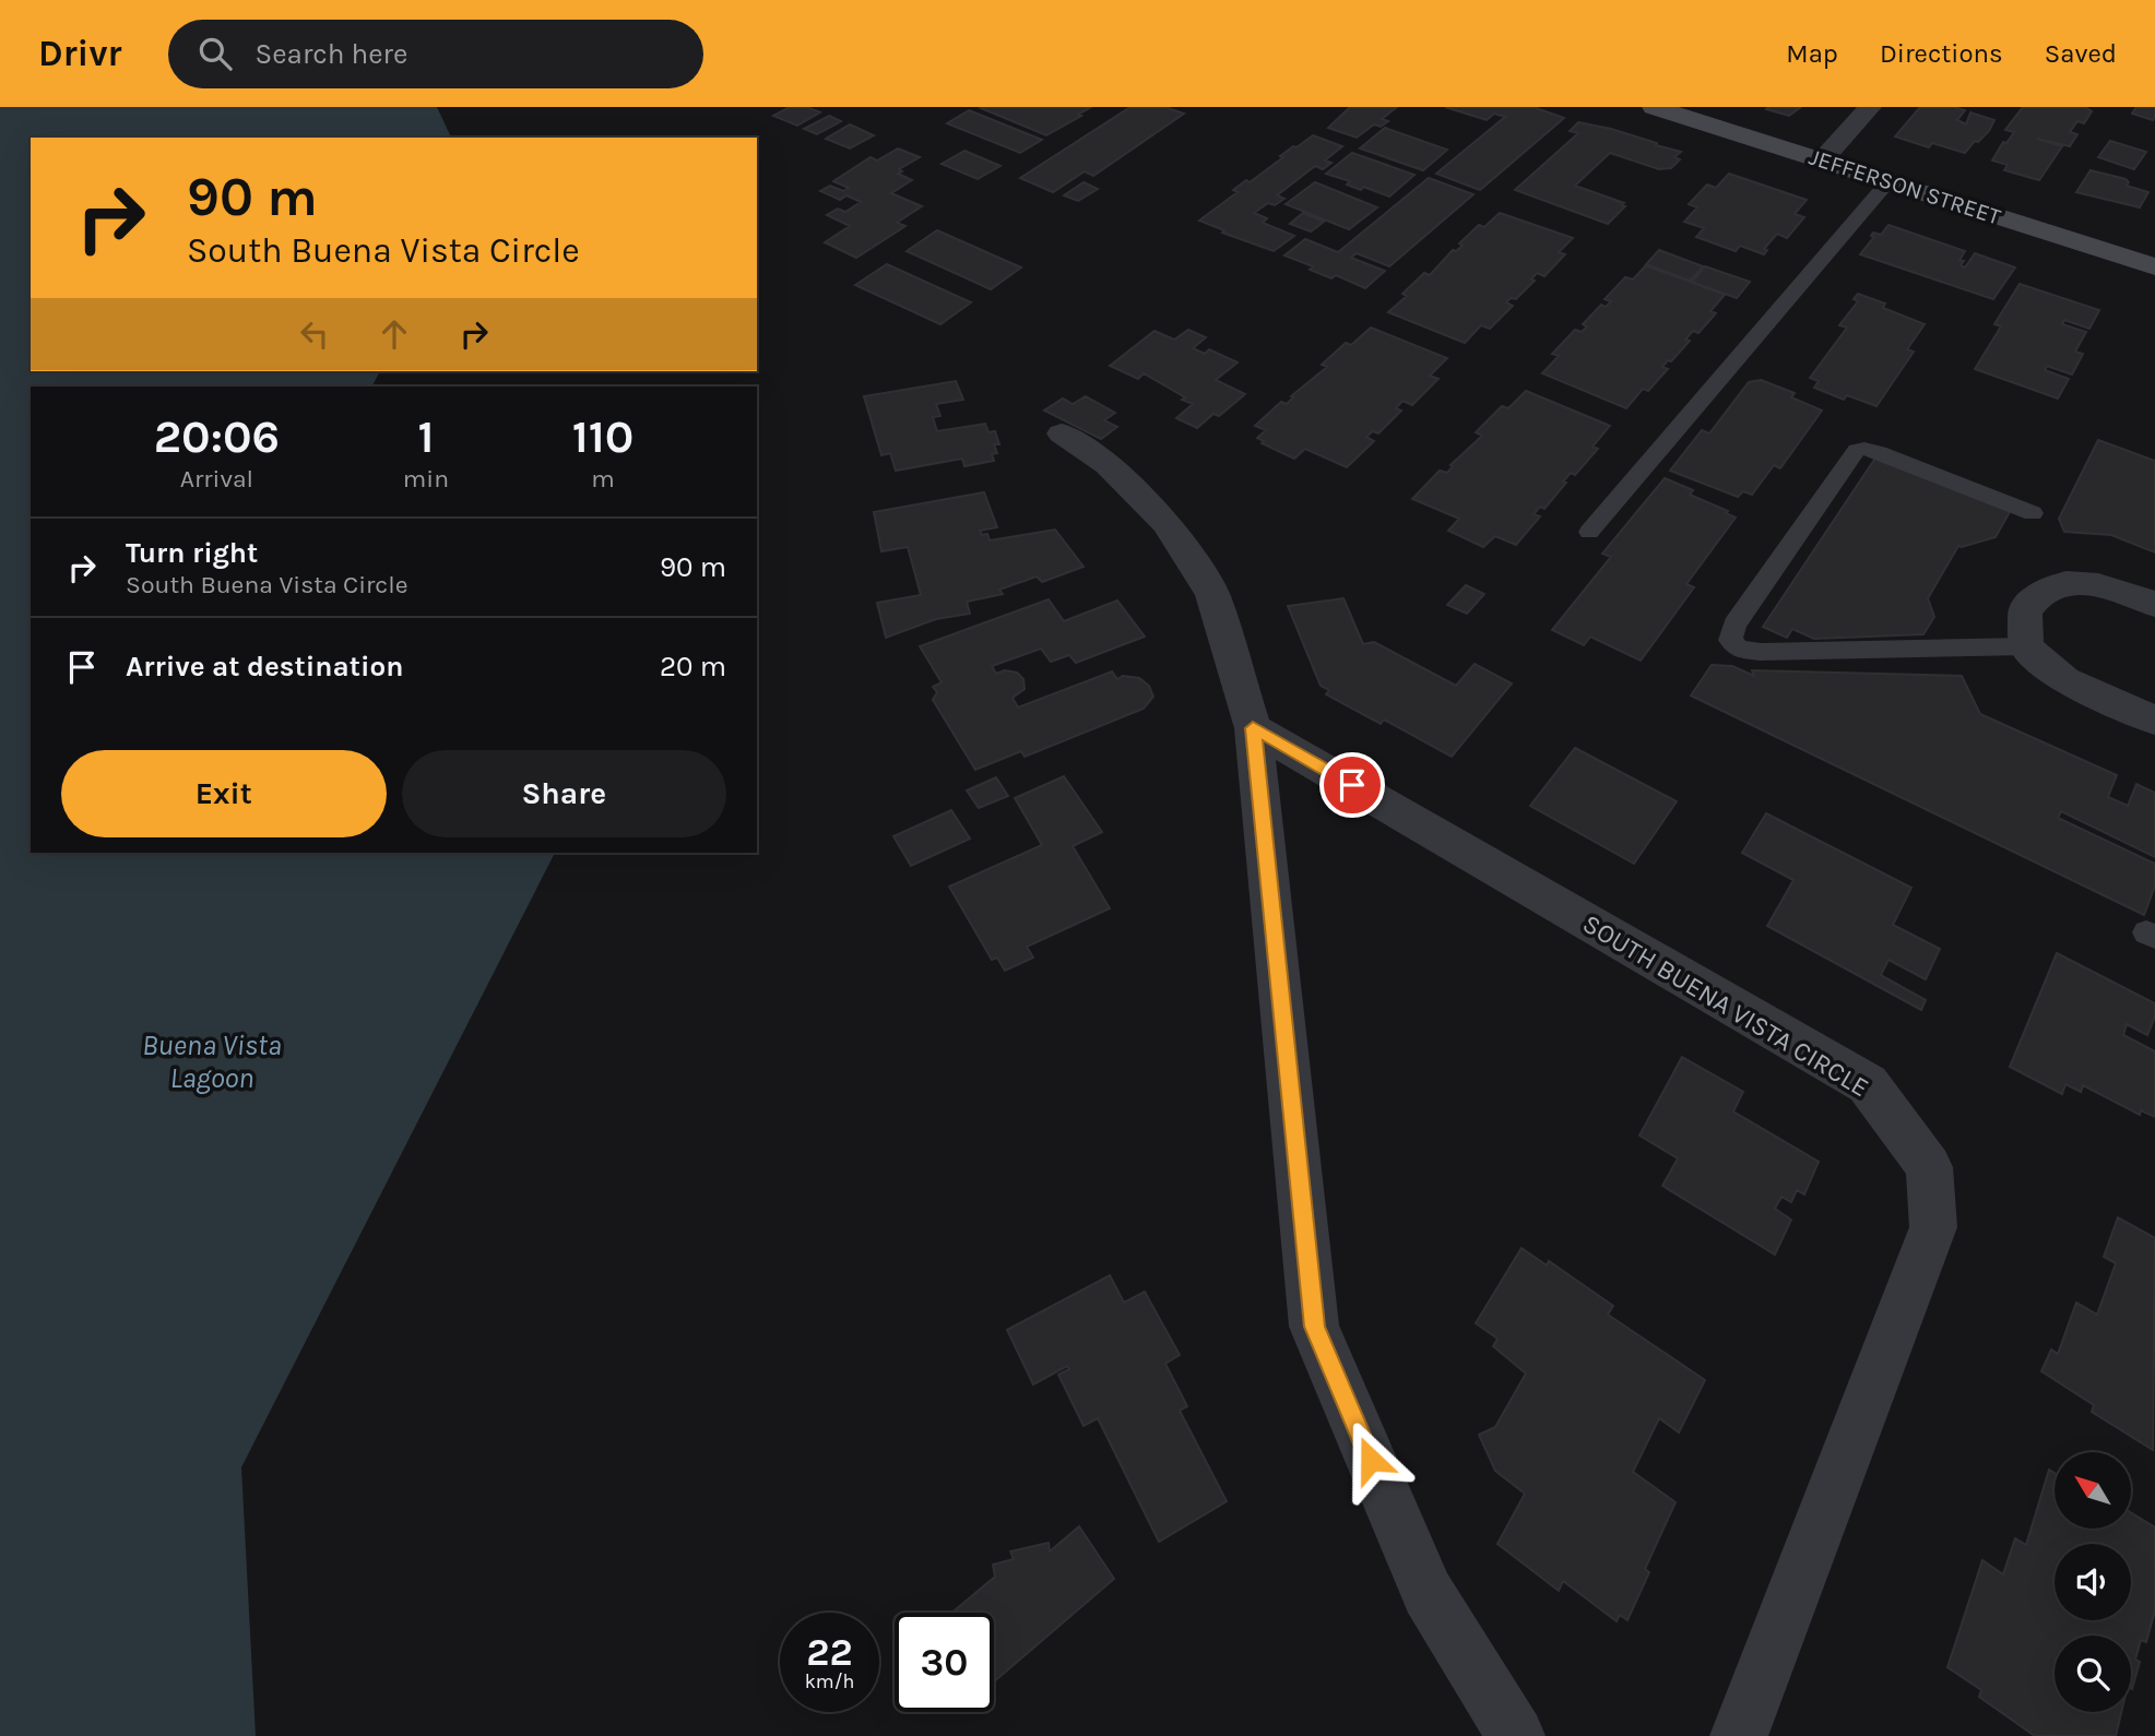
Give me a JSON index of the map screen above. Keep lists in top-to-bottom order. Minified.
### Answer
{"streets":{"main road":["JEFFERSON STREET"],"street":["SOUTH BUENA VISTA CIRCLE"]},"water":["Buena Vista Lagoon"],"north":"top left","page":{"header":"Drivr","search":"Search here","nav":["Map","Directions","Saved"],"turn":["90 m","South Buena Vista Circle"],"eta":["20:06","Arrival","1","min","110","m"],"list":[{"name":"Turn right","note":"South Buena Vista Circle","value":"90 m"},{"name":"Arrive at destination","value":"20 m"}],"buttons":["Exit","Share"],"speed":"22 km/h","limit":"30"}}
